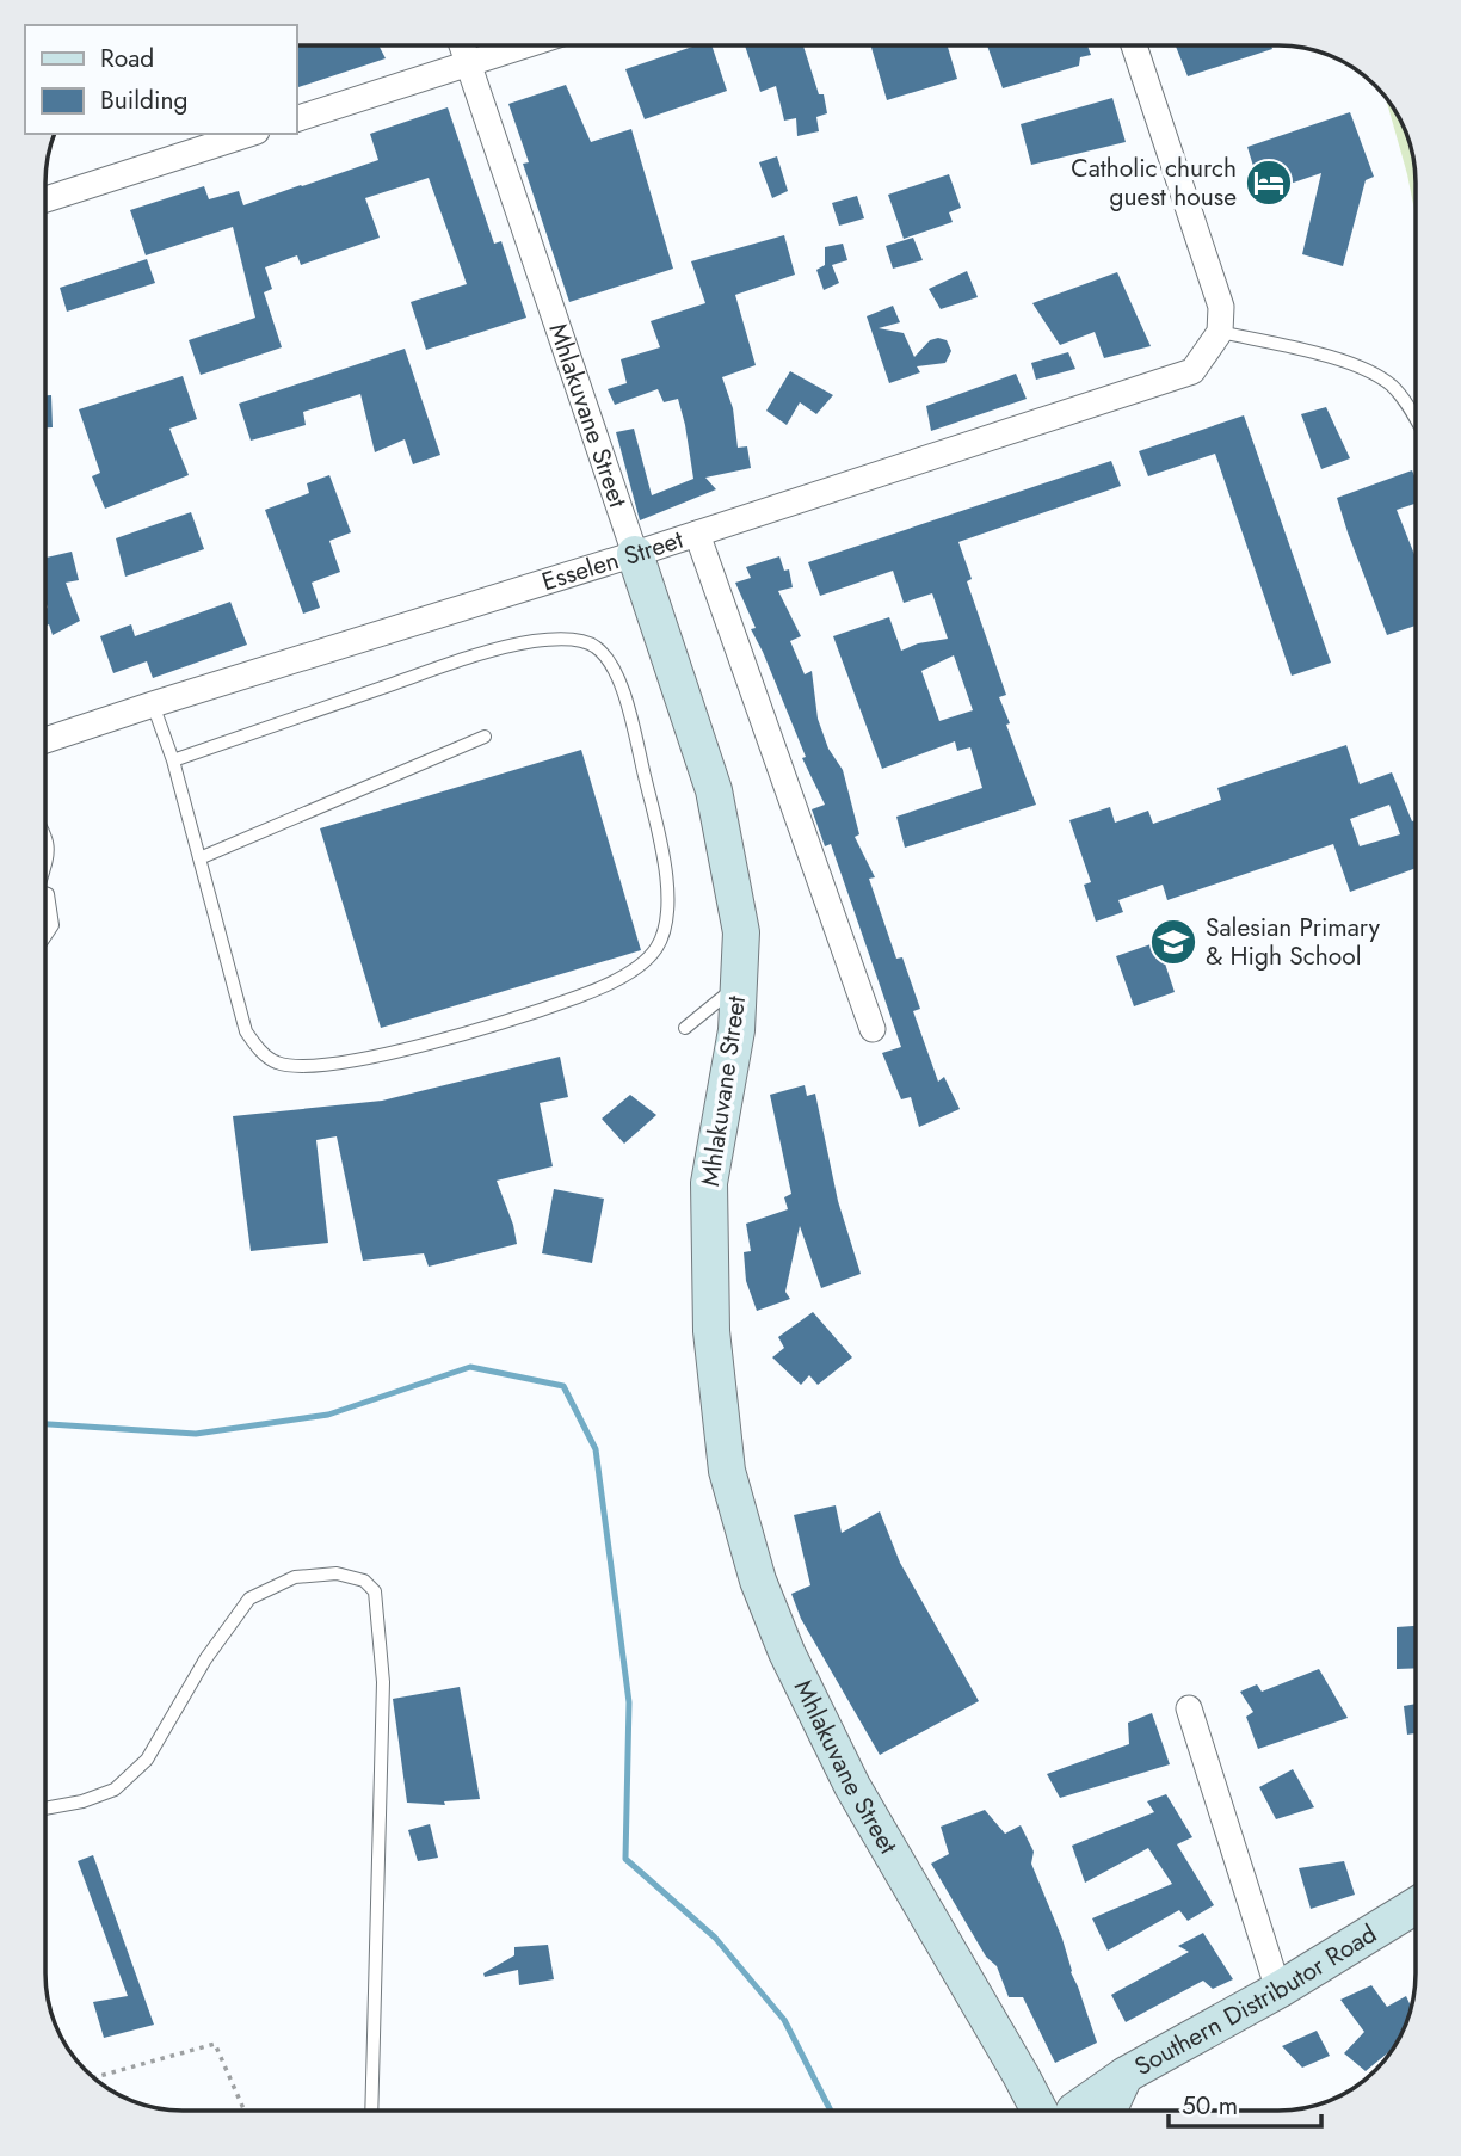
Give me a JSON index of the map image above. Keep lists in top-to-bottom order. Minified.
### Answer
{"streets":{"street":["Mhlakuvane Street","Esselen Street","Southern Distributor Road"]},"crossings":[["Mhlakuvane Street","Esselen Street"]],"places":{"hotel":["Catholic church guest house"],"school or university":["Salesian Primary & High School"]},"legend":["Road","Building"],"scale_bar":"50 m"}
